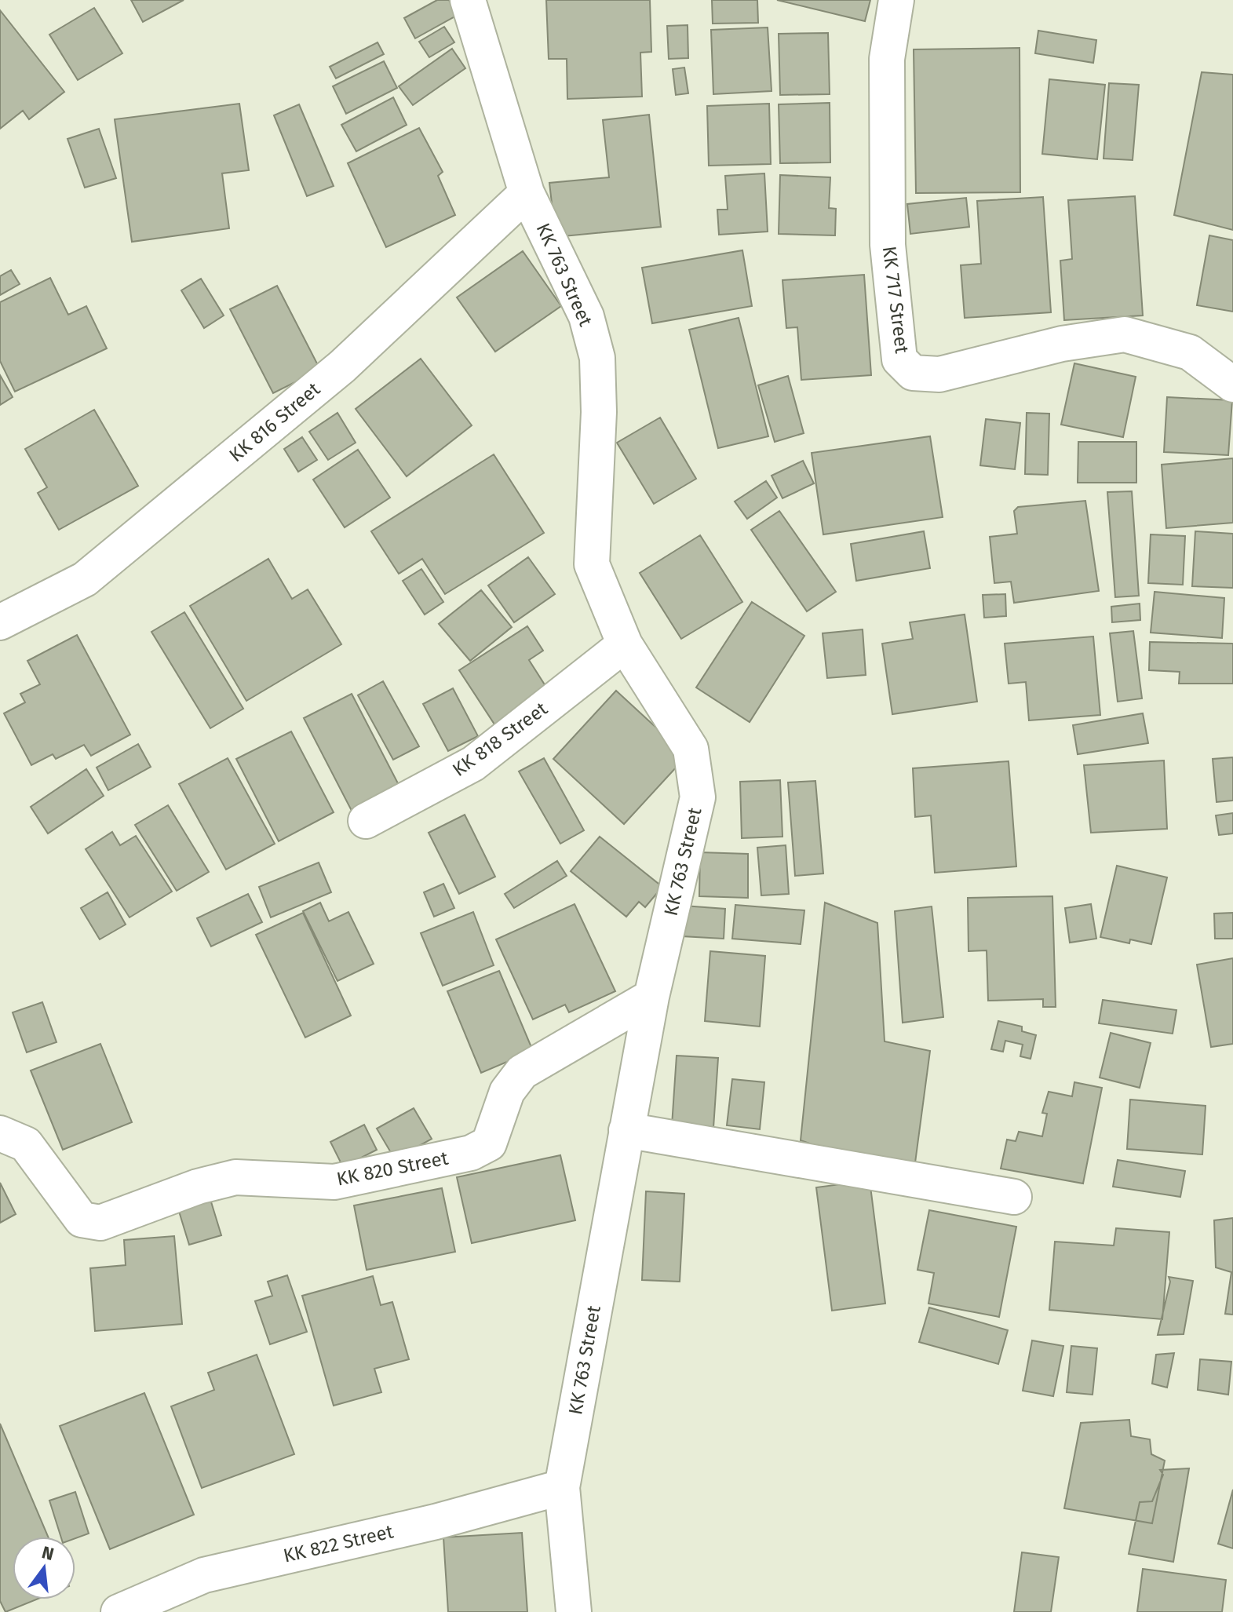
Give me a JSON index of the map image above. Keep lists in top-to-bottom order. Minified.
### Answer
{"streets":{"street":["KK 763 Street","KK 717 Street","KK 816 Street","KK 818 Street","KK 820 Street","KK 822 Street"]},"crossings":[["KK 763 Street","KK 816 Street"],["KK 763 Street","KK 818 Street"],["KK 763 Street","KK 820 Street"],["KK 763 Street","KK 822 Street"]],"north":"top"}
